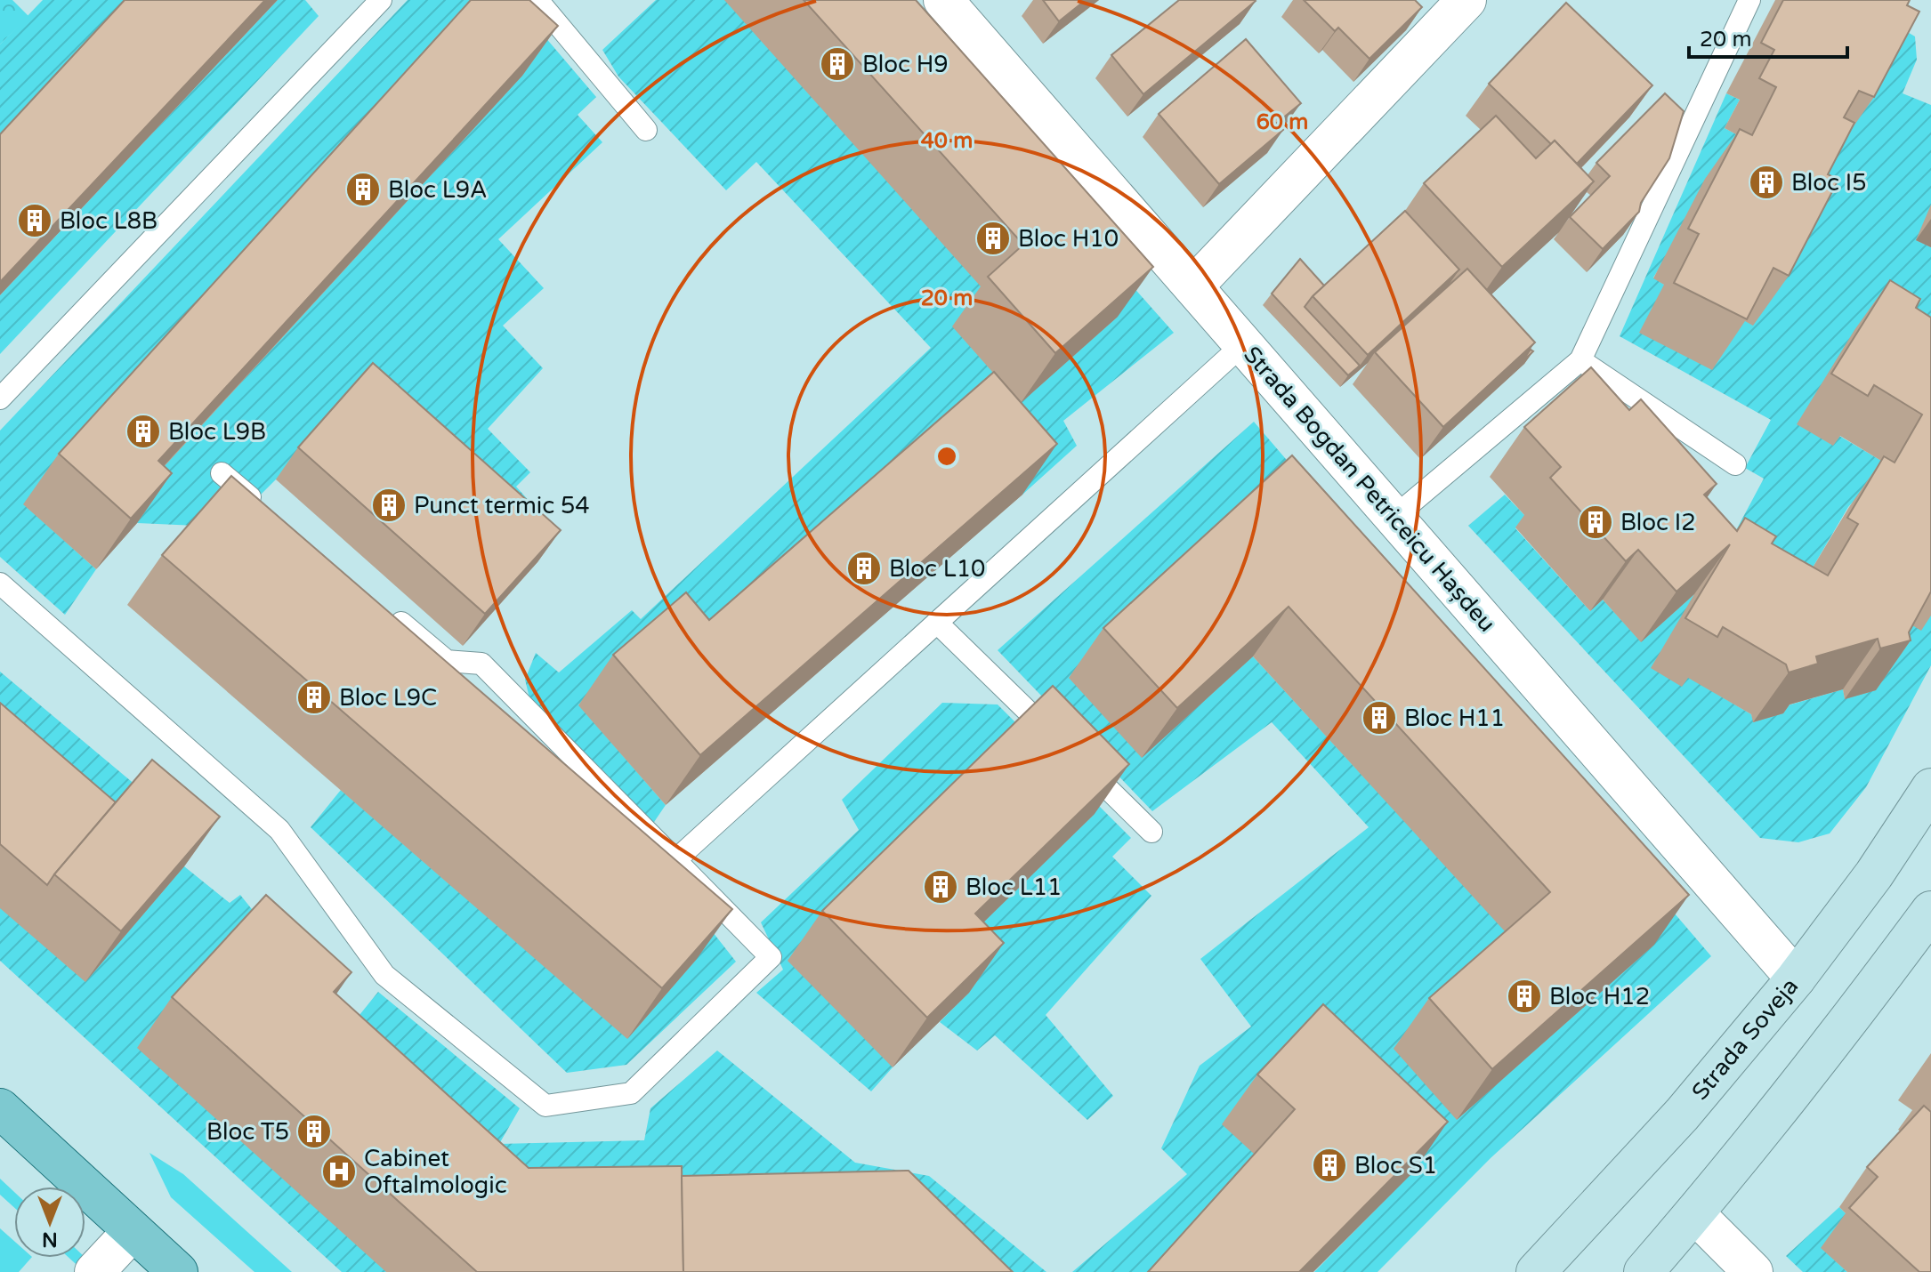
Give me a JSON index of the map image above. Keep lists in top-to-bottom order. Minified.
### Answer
{"streets":{"main road":["Strada Soveja"],"street":["Strada Bogdan Petriceicu Hașdeu"]},"crossings":[["Strada Bogdan Petriceicu Hașdeu","Strada Soveja"]],"places":{"building":["Bloc H9","Bloc I5","Bloc L9A","Bloc L8B","Bloc H10","Bloc L9B","Punct termic 54","Bloc I2","Bloc L10","Bloc L9C","Bloc H11","Bloc L11","Bloc H12","Bloc T5","Bloc S1"],"hospital":["Cabinet Oftalmologic"]},"scale_bar":"20 m","north":"bottom","rings":["60 m","40 m","20 m"]}
